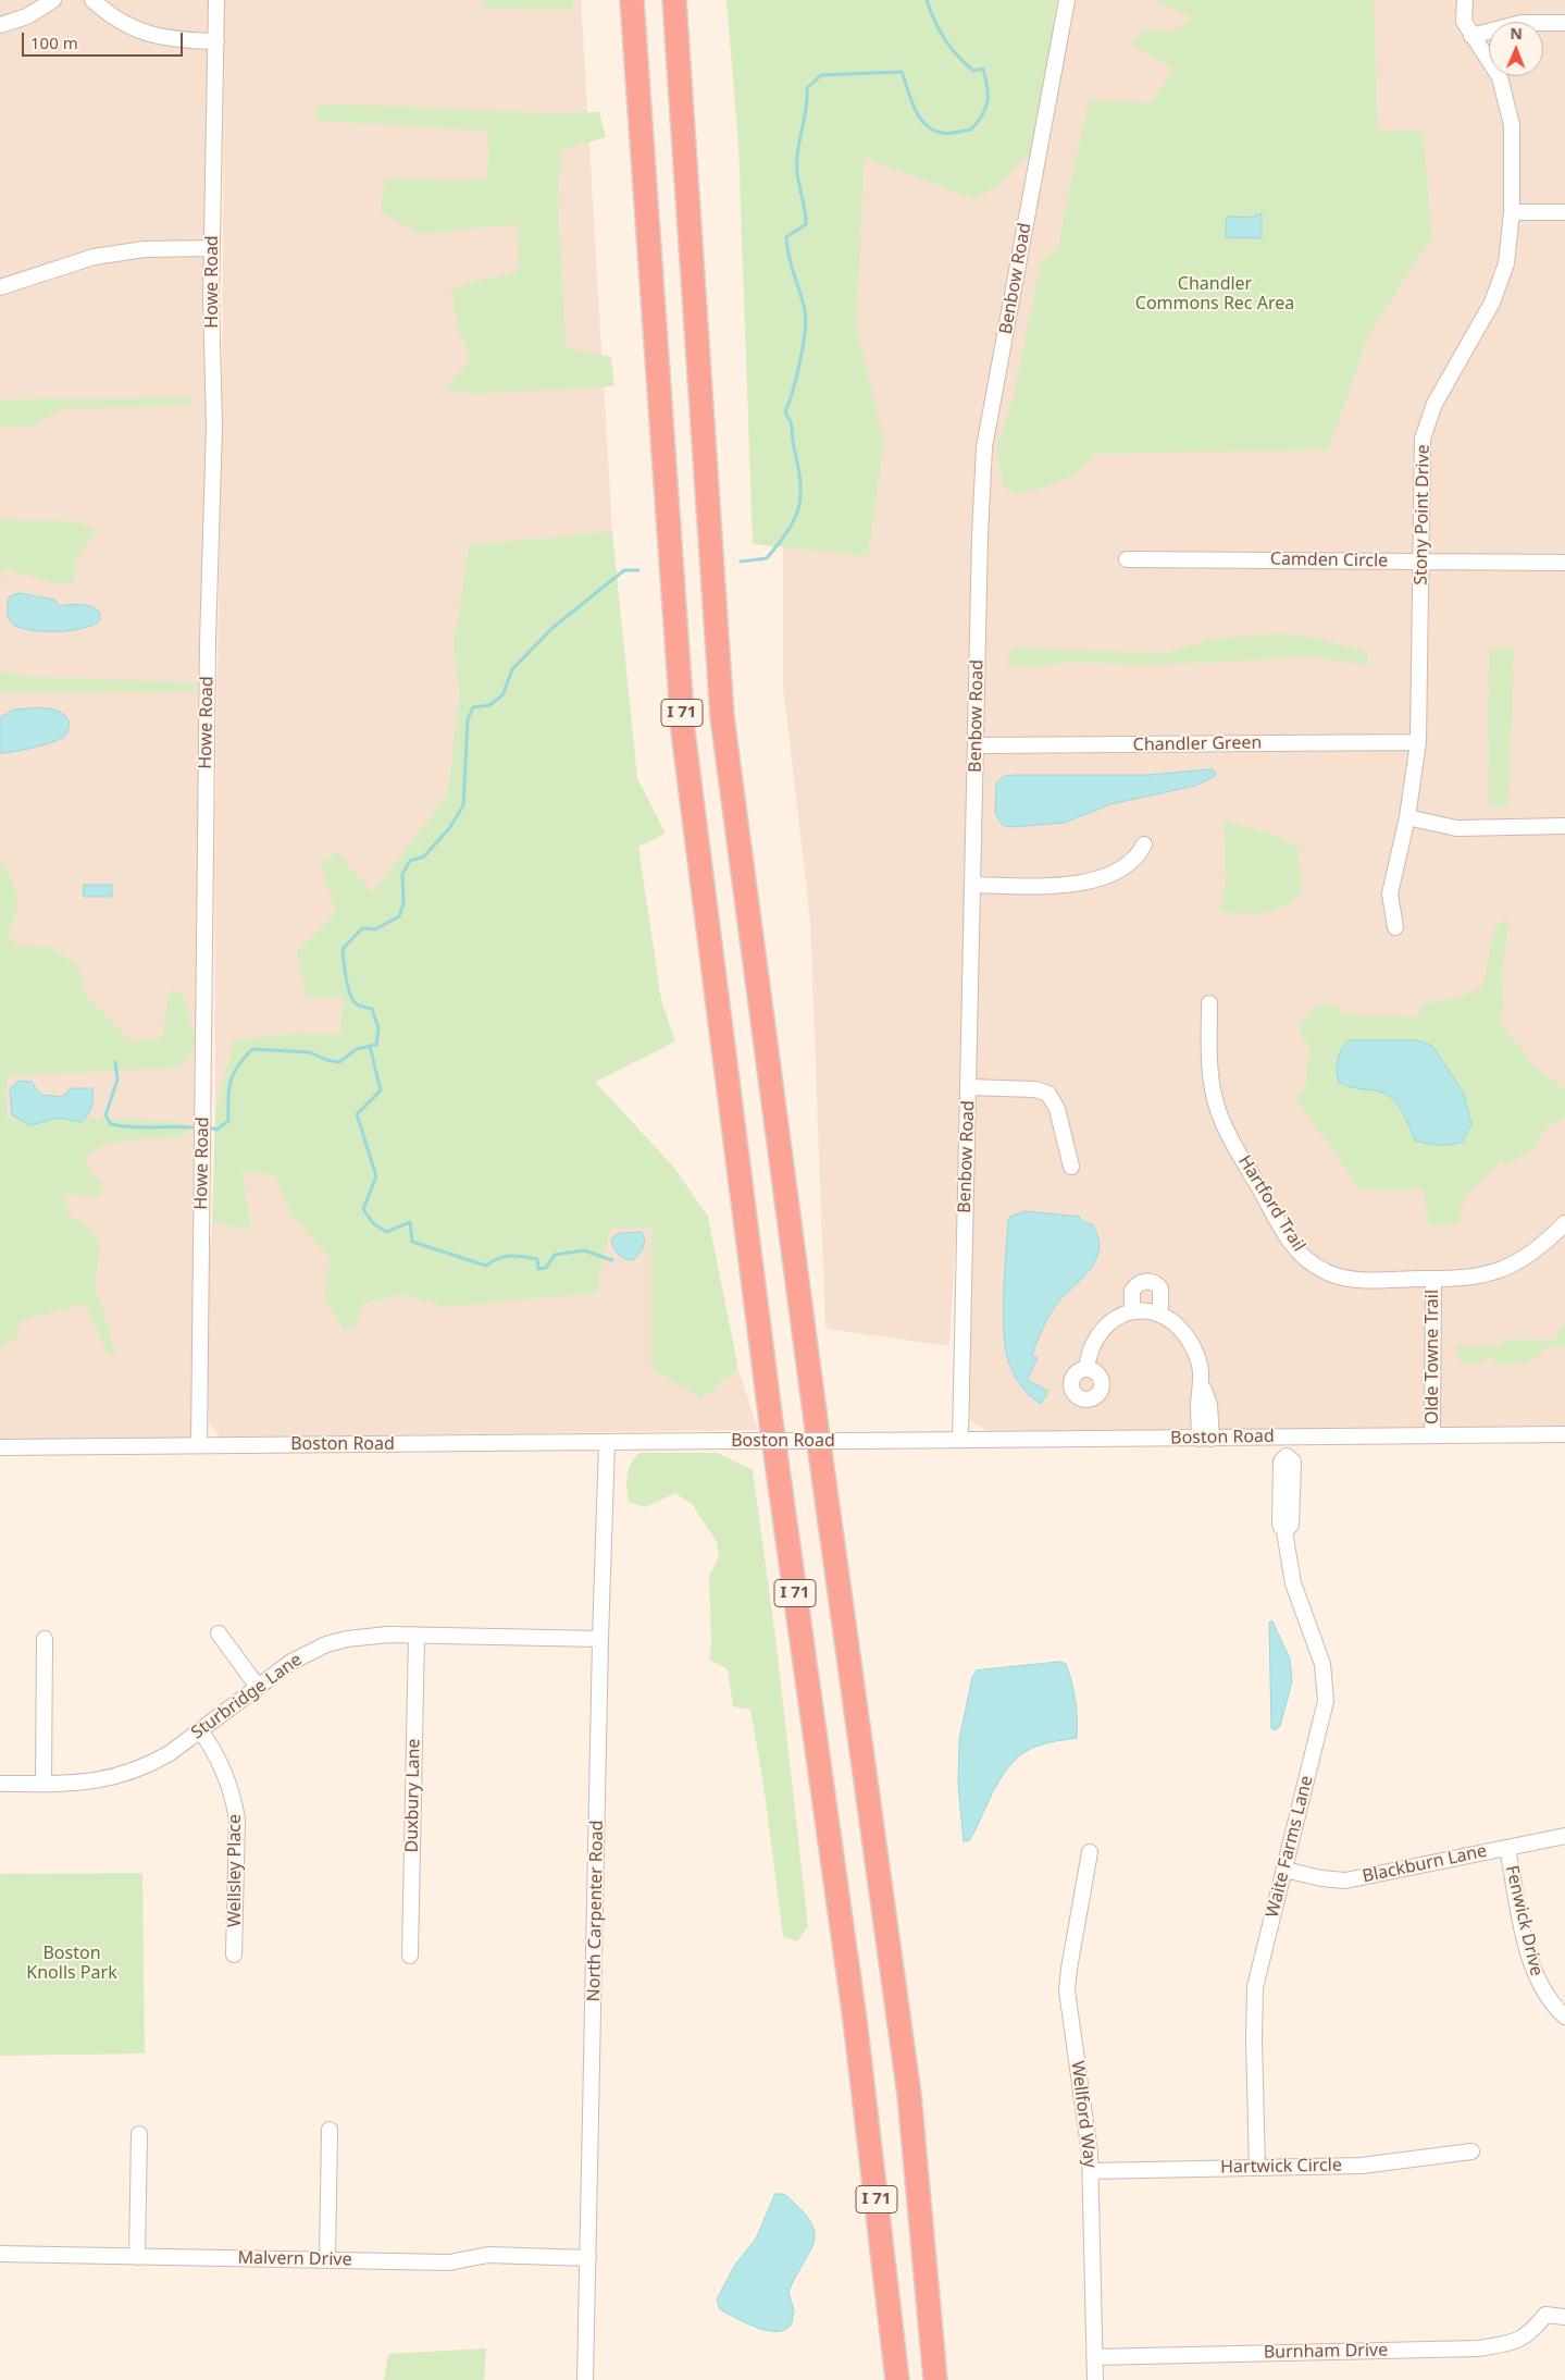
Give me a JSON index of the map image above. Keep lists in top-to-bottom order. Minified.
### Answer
{"streets":{"highway":["I 71"],"street":["Benbow Road","Howe Road","Stony Point Drive","Camden Circle","Chandler Green","Hartford Trail","Olde Towne Trail","Boston Road","Sturbridge Lane","Duxbury Lane","Waite Farms Lane","Blackburn Lane","Wellsley Place","North Carpenter Road","Fenwick Drive","Wellford Way","Hartwick Circle","Malvern Drive","Burnham Drive"]},"crossings":[["Benbow Road","Chandler Green"],["Benbow Road","Boston Road"],["Howe Road","Boston Road"],["Stony Point Drive","Camden Circle"],["Stony Point Drive","Chandler Green"],["Hartford Trail","Olde Towne Trail"],["Olde Towne Trail","Boston Road"],["Boston Road","Waite Farms Lane"],["Boston Road","North Carpenter Road"],["Sturbridge Lane","Duxbury Lane"],["Sturbridge Lane","Wellsley Place"],["Sturbridge Lane","North Carpenter Road"],["Waite Farms Lane","Blackburn Lane"],["Waite Farms Lane","Hartwick Circle"],["Blackburn Lane","Fenwick Drive"],["North Carpenter Road","Malvern Drive"],["Wellford Way","Hartwick Circle"],["Wellford Way","Burnham Drive"]],"parks":["Chandler Commons Rec Area","Boston Knolls Park"],"scale_bar":"100 m","north":"top"}
